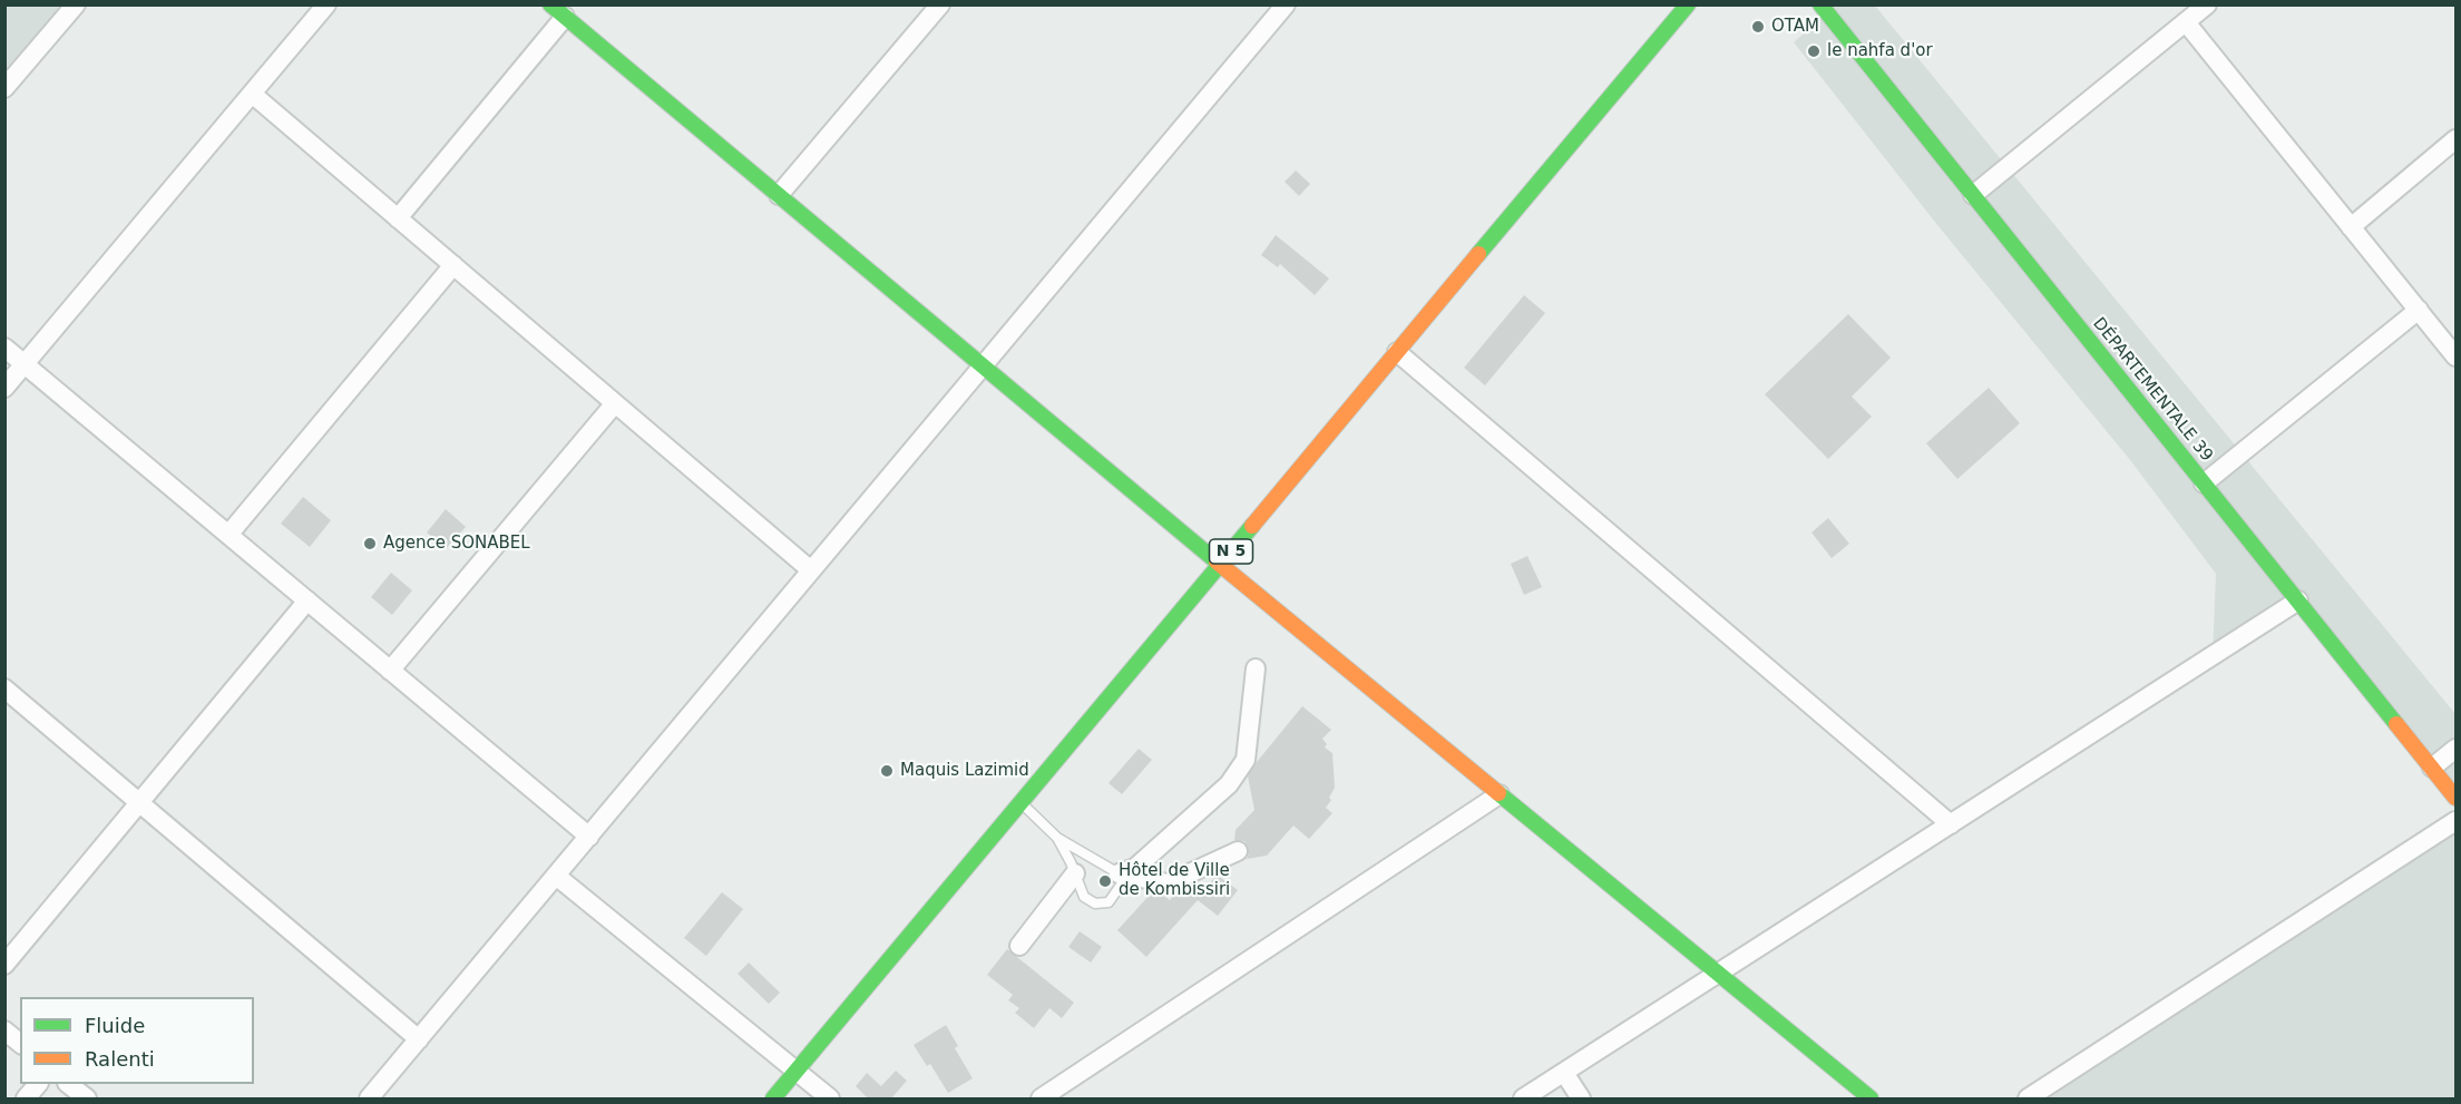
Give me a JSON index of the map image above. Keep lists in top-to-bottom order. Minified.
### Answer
{"streets":{"main road":["DÉPARTEMENTALE 39","N 5"]},"places":["OTAM","le nahfa d'or","Agence SONABEL","Maquis Lazimid","Hôtel de Ville de Kombissiri"],"legend":["Fluide","Ralenti"]}
